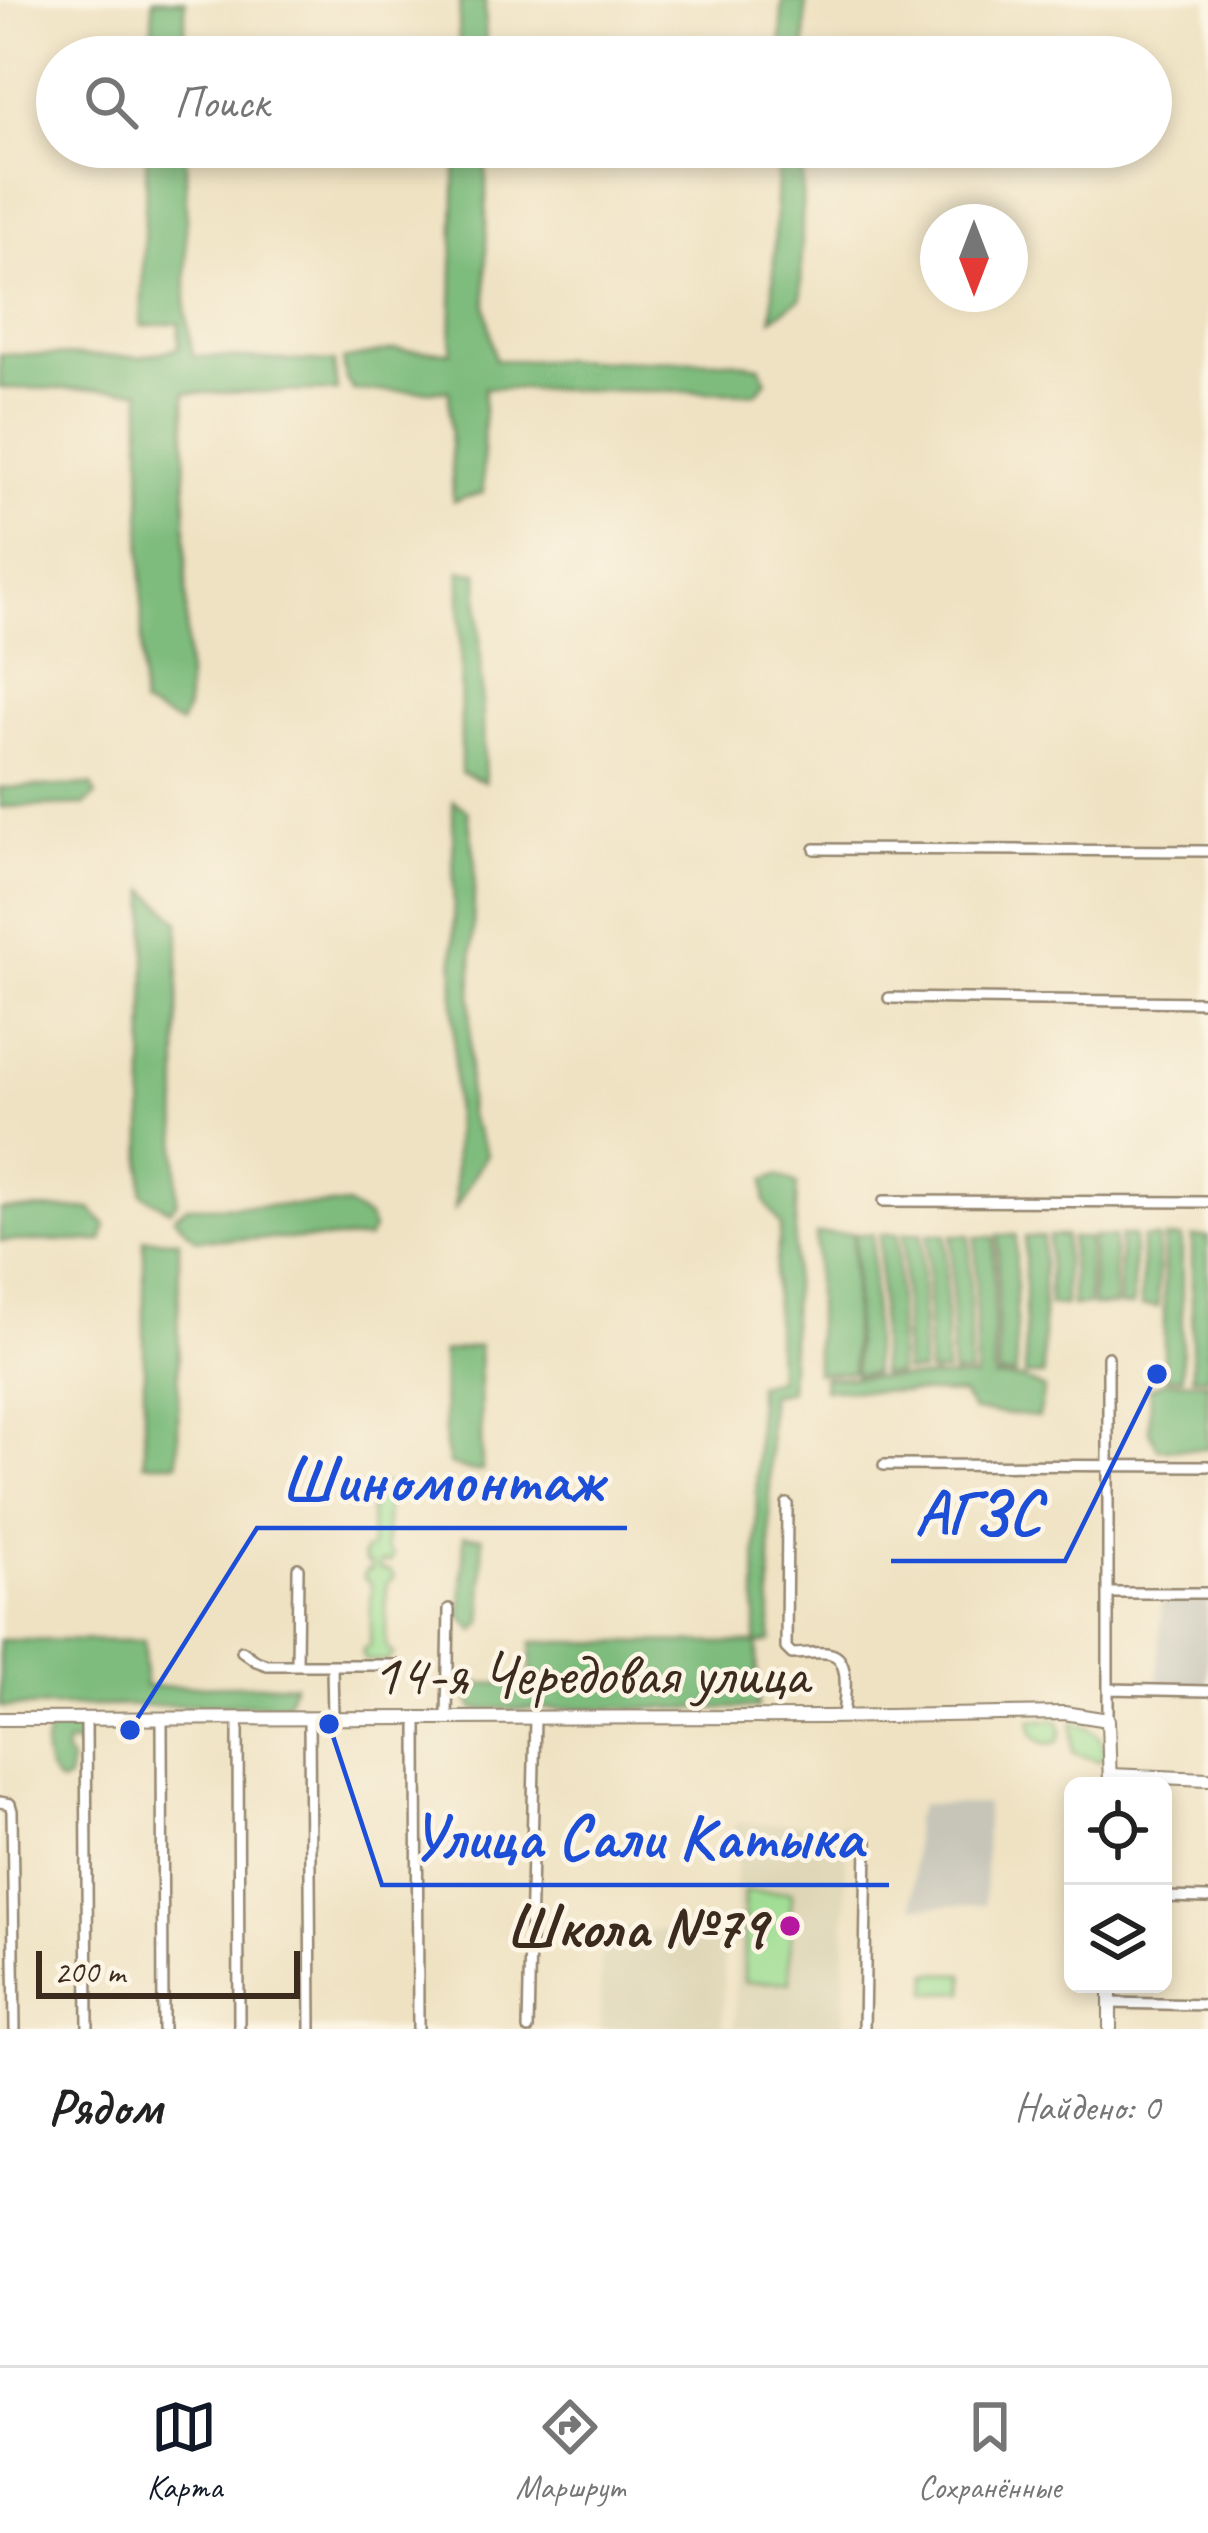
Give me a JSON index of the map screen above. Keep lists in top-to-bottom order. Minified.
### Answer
{"streets":{"main road":["14-я Чередовая улица"]},"places":["АГЗС","Улица Сали Катыка","Шиномонтаж","Школа №79"],"scale_bar":"200 m","north":"bottom","page":{"search":"Поиск","scale":"200 m","heading":["Рядом","Найдено: 0"],"nav":["Карта","Маршрут","Сохранённые"]}}
